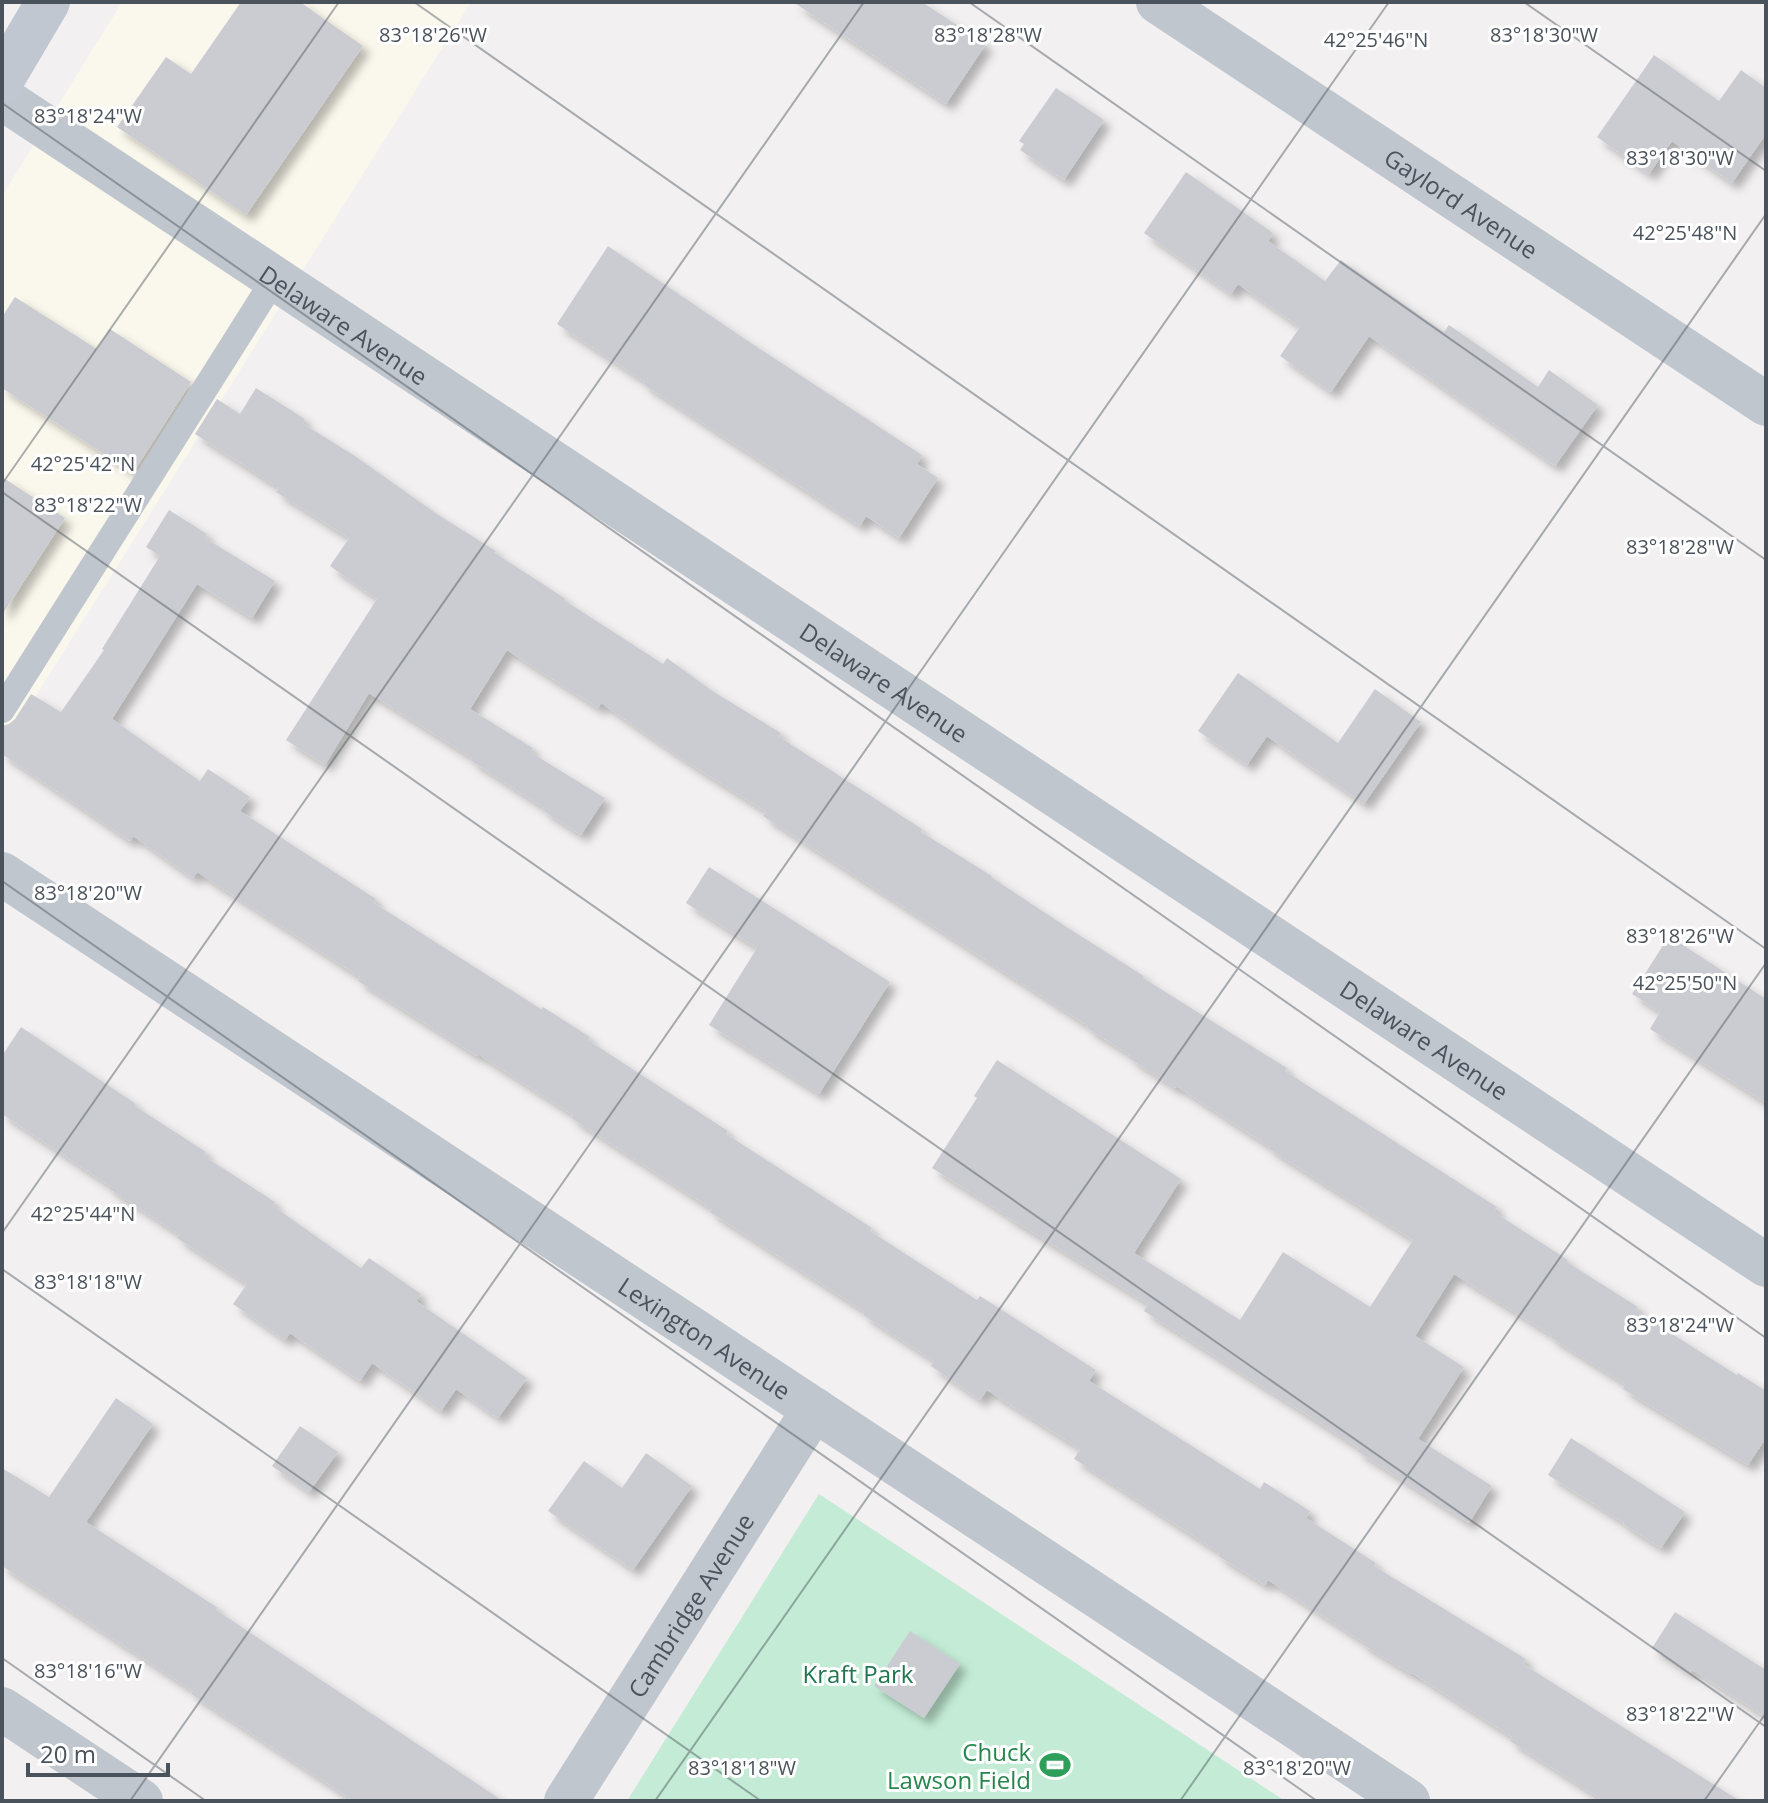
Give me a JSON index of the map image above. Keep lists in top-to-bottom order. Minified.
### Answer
{"streets":{"street":["Gaylord Avenue","Delaware Avenue","Lexington Avenue","Cambridge Avenue"]},"crossings":[["Lexington Avenue","Cambridge Avenue"]],"parks":["Kraft Park"],"places":{"sports":["Chuck Lawson Field"]},"scale_bar":"20 m","coordinates":["83°18'30\"W","83°18'26\"W","83°18'28\"W","42°25'46\"N","83°18'24\"W","42°25'48\"N","42°25'42\"N","83°18'22\"W","83°18'20\"W","42°25'50\"N","42°25'44\"N","83°18'18\"W","83°18'16\"W"]}
